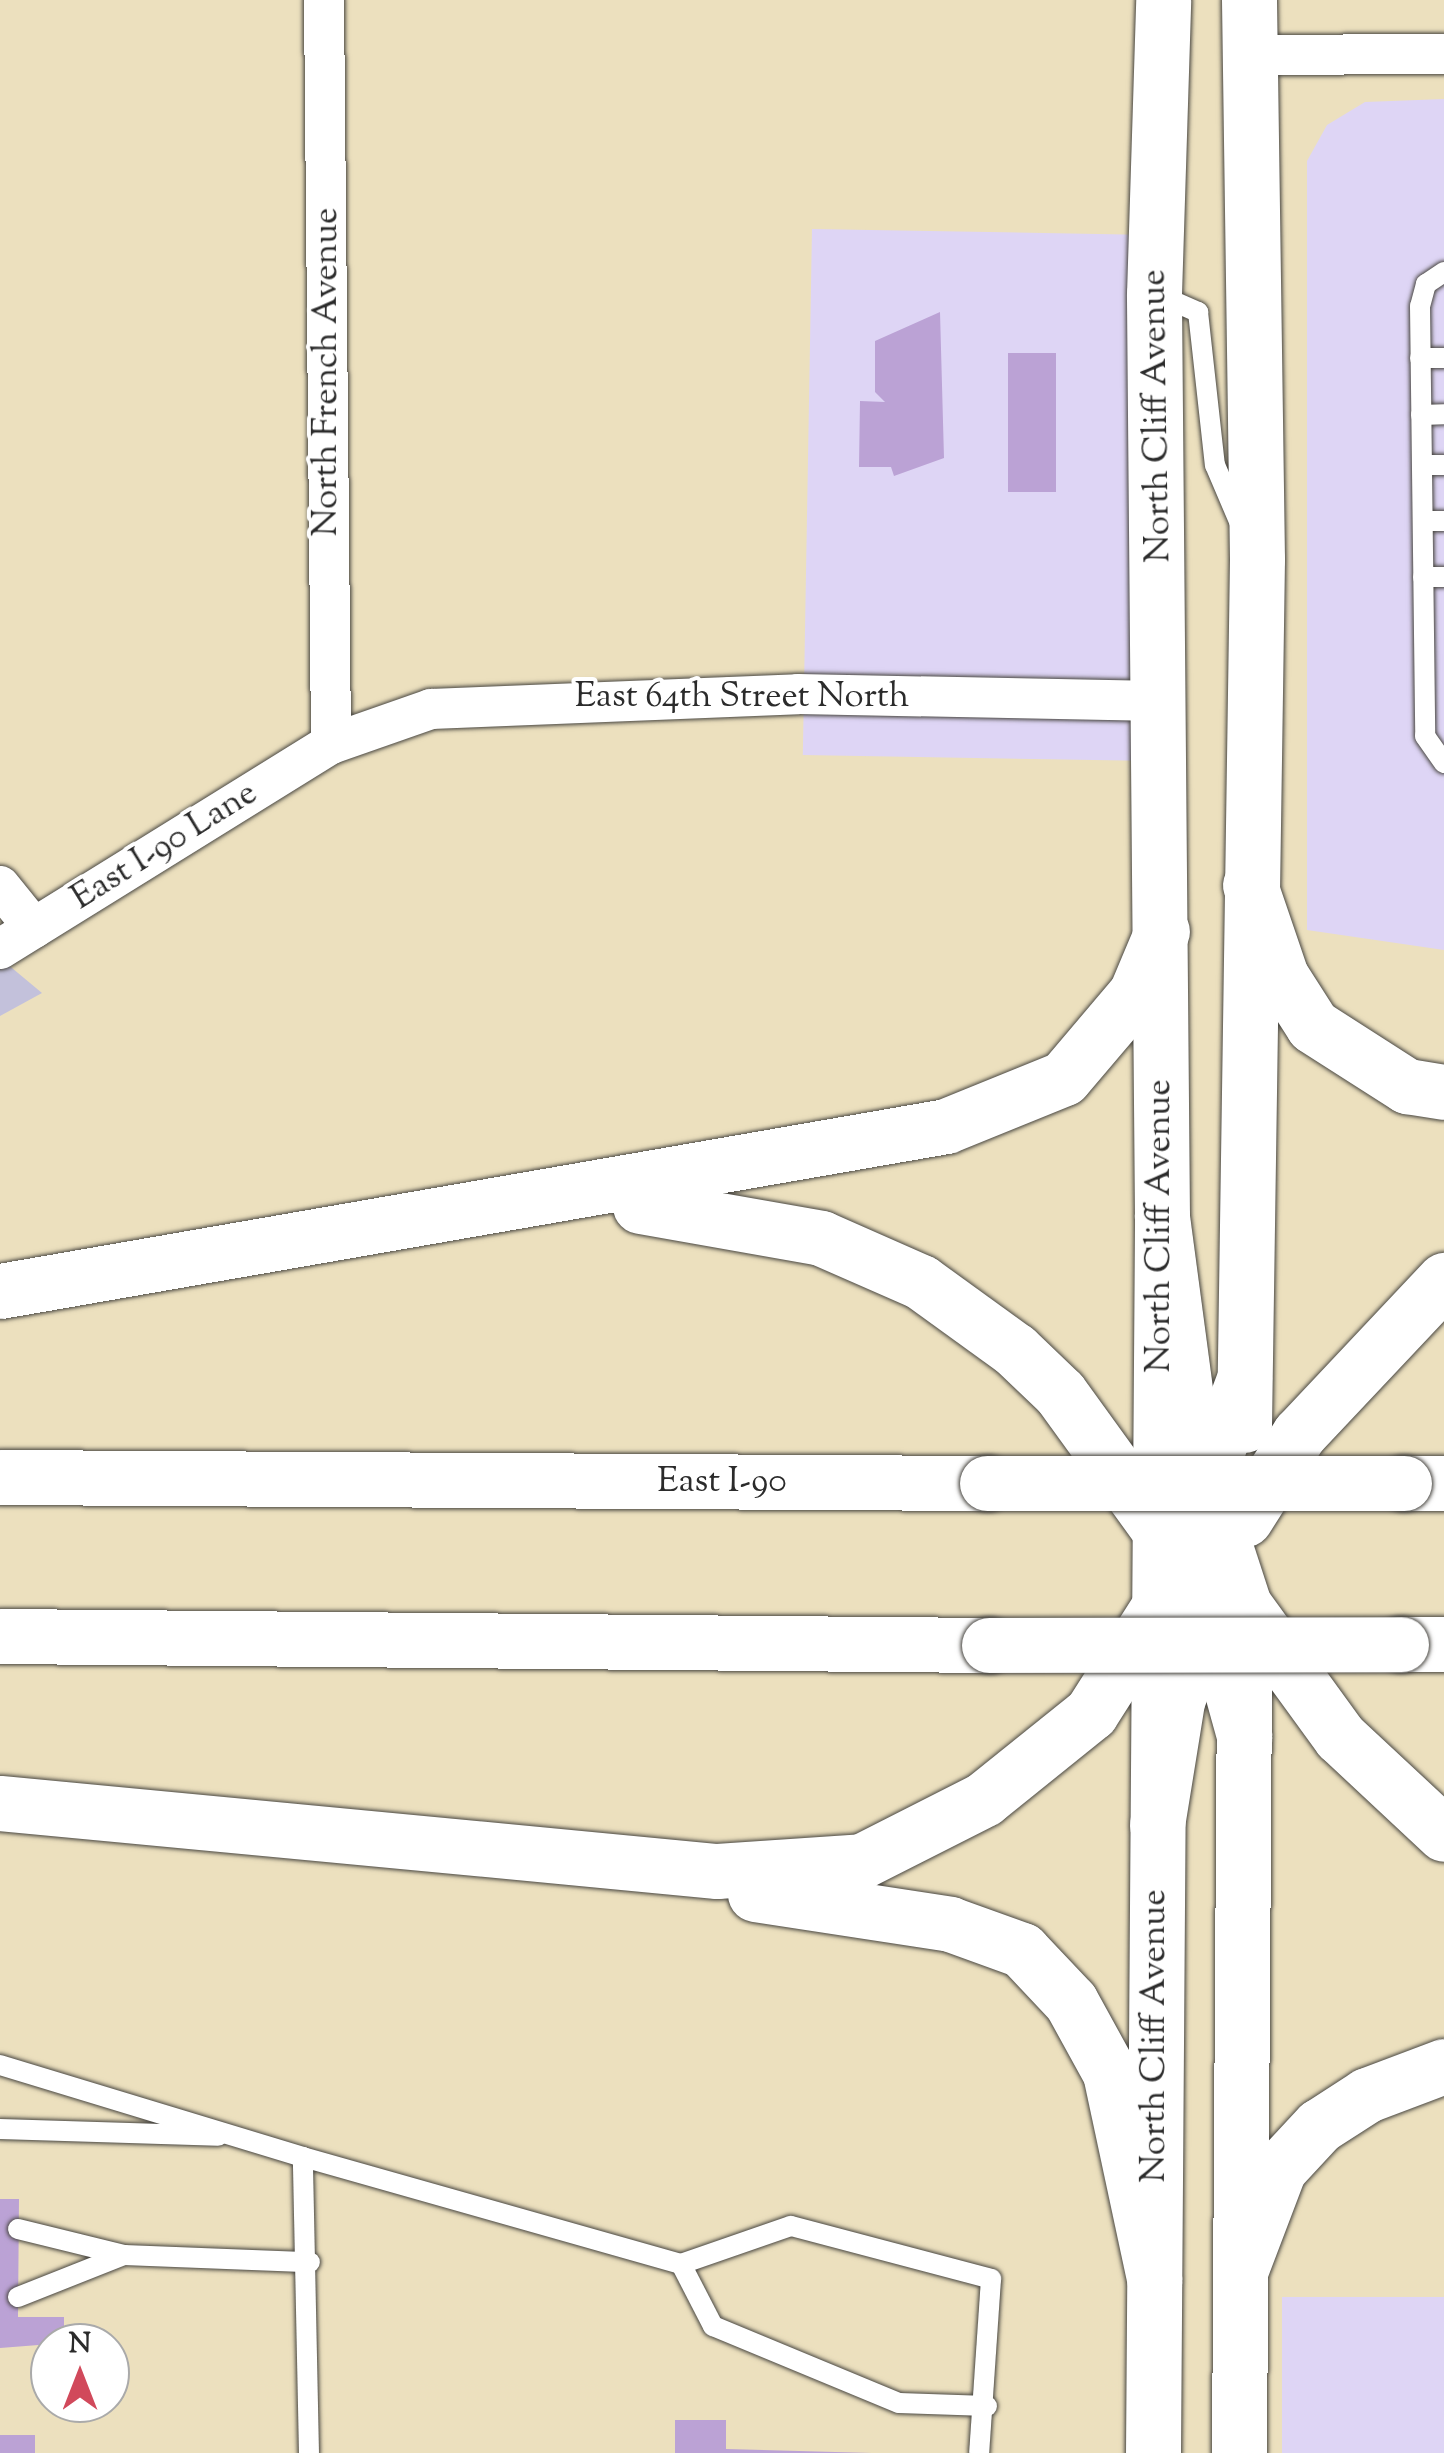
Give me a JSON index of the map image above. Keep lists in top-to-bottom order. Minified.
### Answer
{"streets":{"main road":["North Cliff Avenue","East I-90"],"street":["North French Avenue","East 64th Street North","East I-90 Lane"]},"crossings":[["North French Avenue","East 64th Street North"],["North French Avenue","East I-90 Lane"],["North Cliff Avenue","East 64th Street North"],["East 64th Street North","East I-90 Lane"]],"north":"top"}
